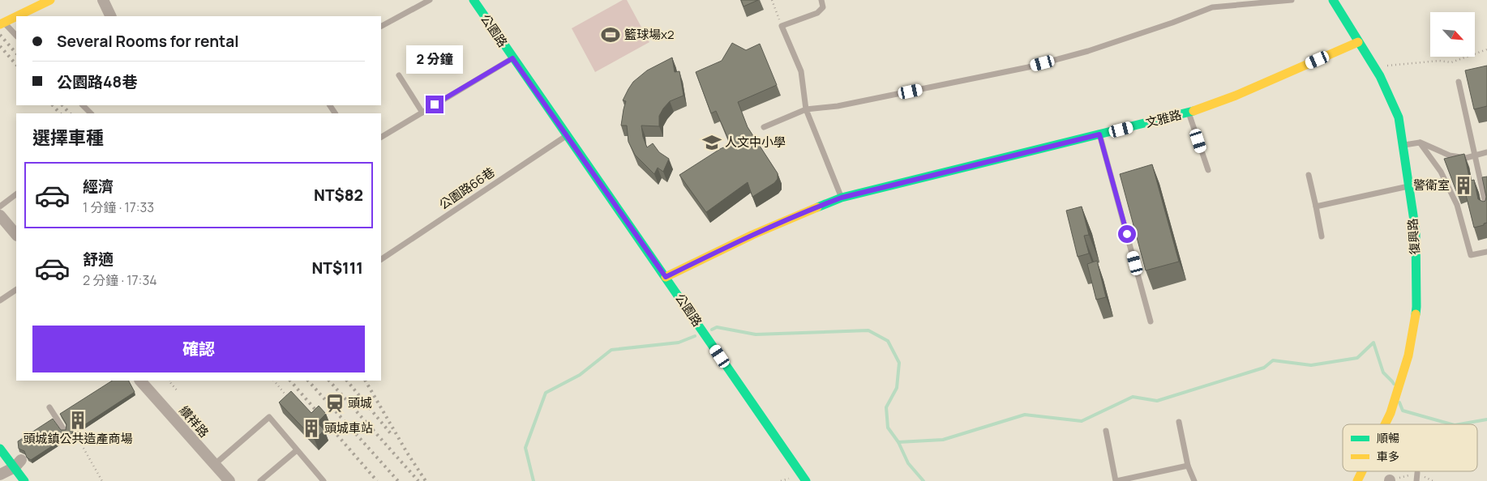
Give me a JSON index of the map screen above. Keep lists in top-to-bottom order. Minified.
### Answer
{"streets":{"street":["公園路","文雅路","復興路","纘祥路"],"lane":["公園路66巷"]},"crossings":[["公園路","文雅路"],["公園路","公園路66巷"],["文雅路","復興路"]],"places":{"sports":["籃球場x2"],"school or university":["人文中小學"],"building":["警衛室","頭城鎮公共造產商場","頭城車站"],"station":["頭城"]},"legend":["順暢","車多"],"north":"bottom right","page":{"banner":["Several Rooms for rental","公園路48巷"],"bubble":"2 分鐘","heading":"選擇車種","list":[{"name":"經濟","note":"1 分鐘 · 17:33","value":"NT$82"},{"name":"舒適","note":"2 分鐘 · 17:34","value":"NT$111"}],"buttons":"確認"}}
